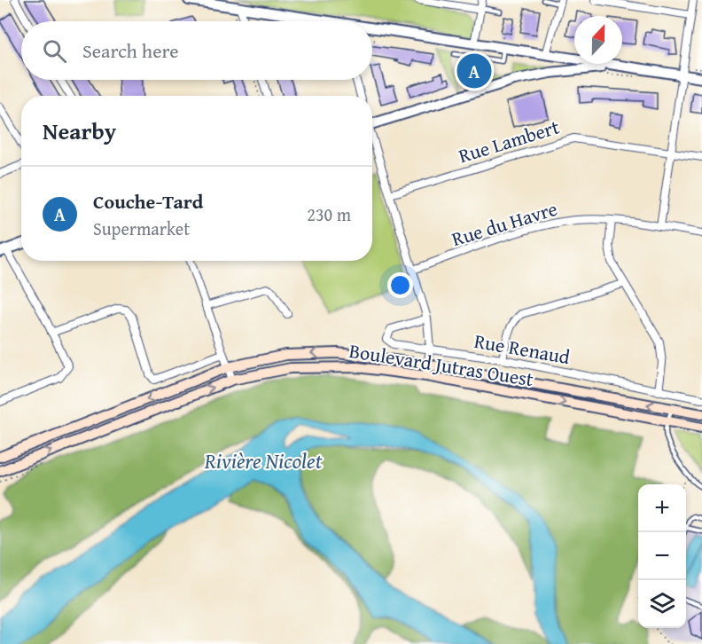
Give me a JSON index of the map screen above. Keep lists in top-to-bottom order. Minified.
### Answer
{"streets":{"main road":["Boulevard Jutras Ouest"],"street":["Rue Lambert","Rue du Havre","Rue Renaud"]},"water":["Rivière Nicolet"],"north":"top","page":{"search":"Search here","pins":"A","heading":"Nearby","list":[{"mark":"A","name":"Couche-Tard","note":"Supermarket","value":"230 m"}],"map_buttons":["+","−"]}}
